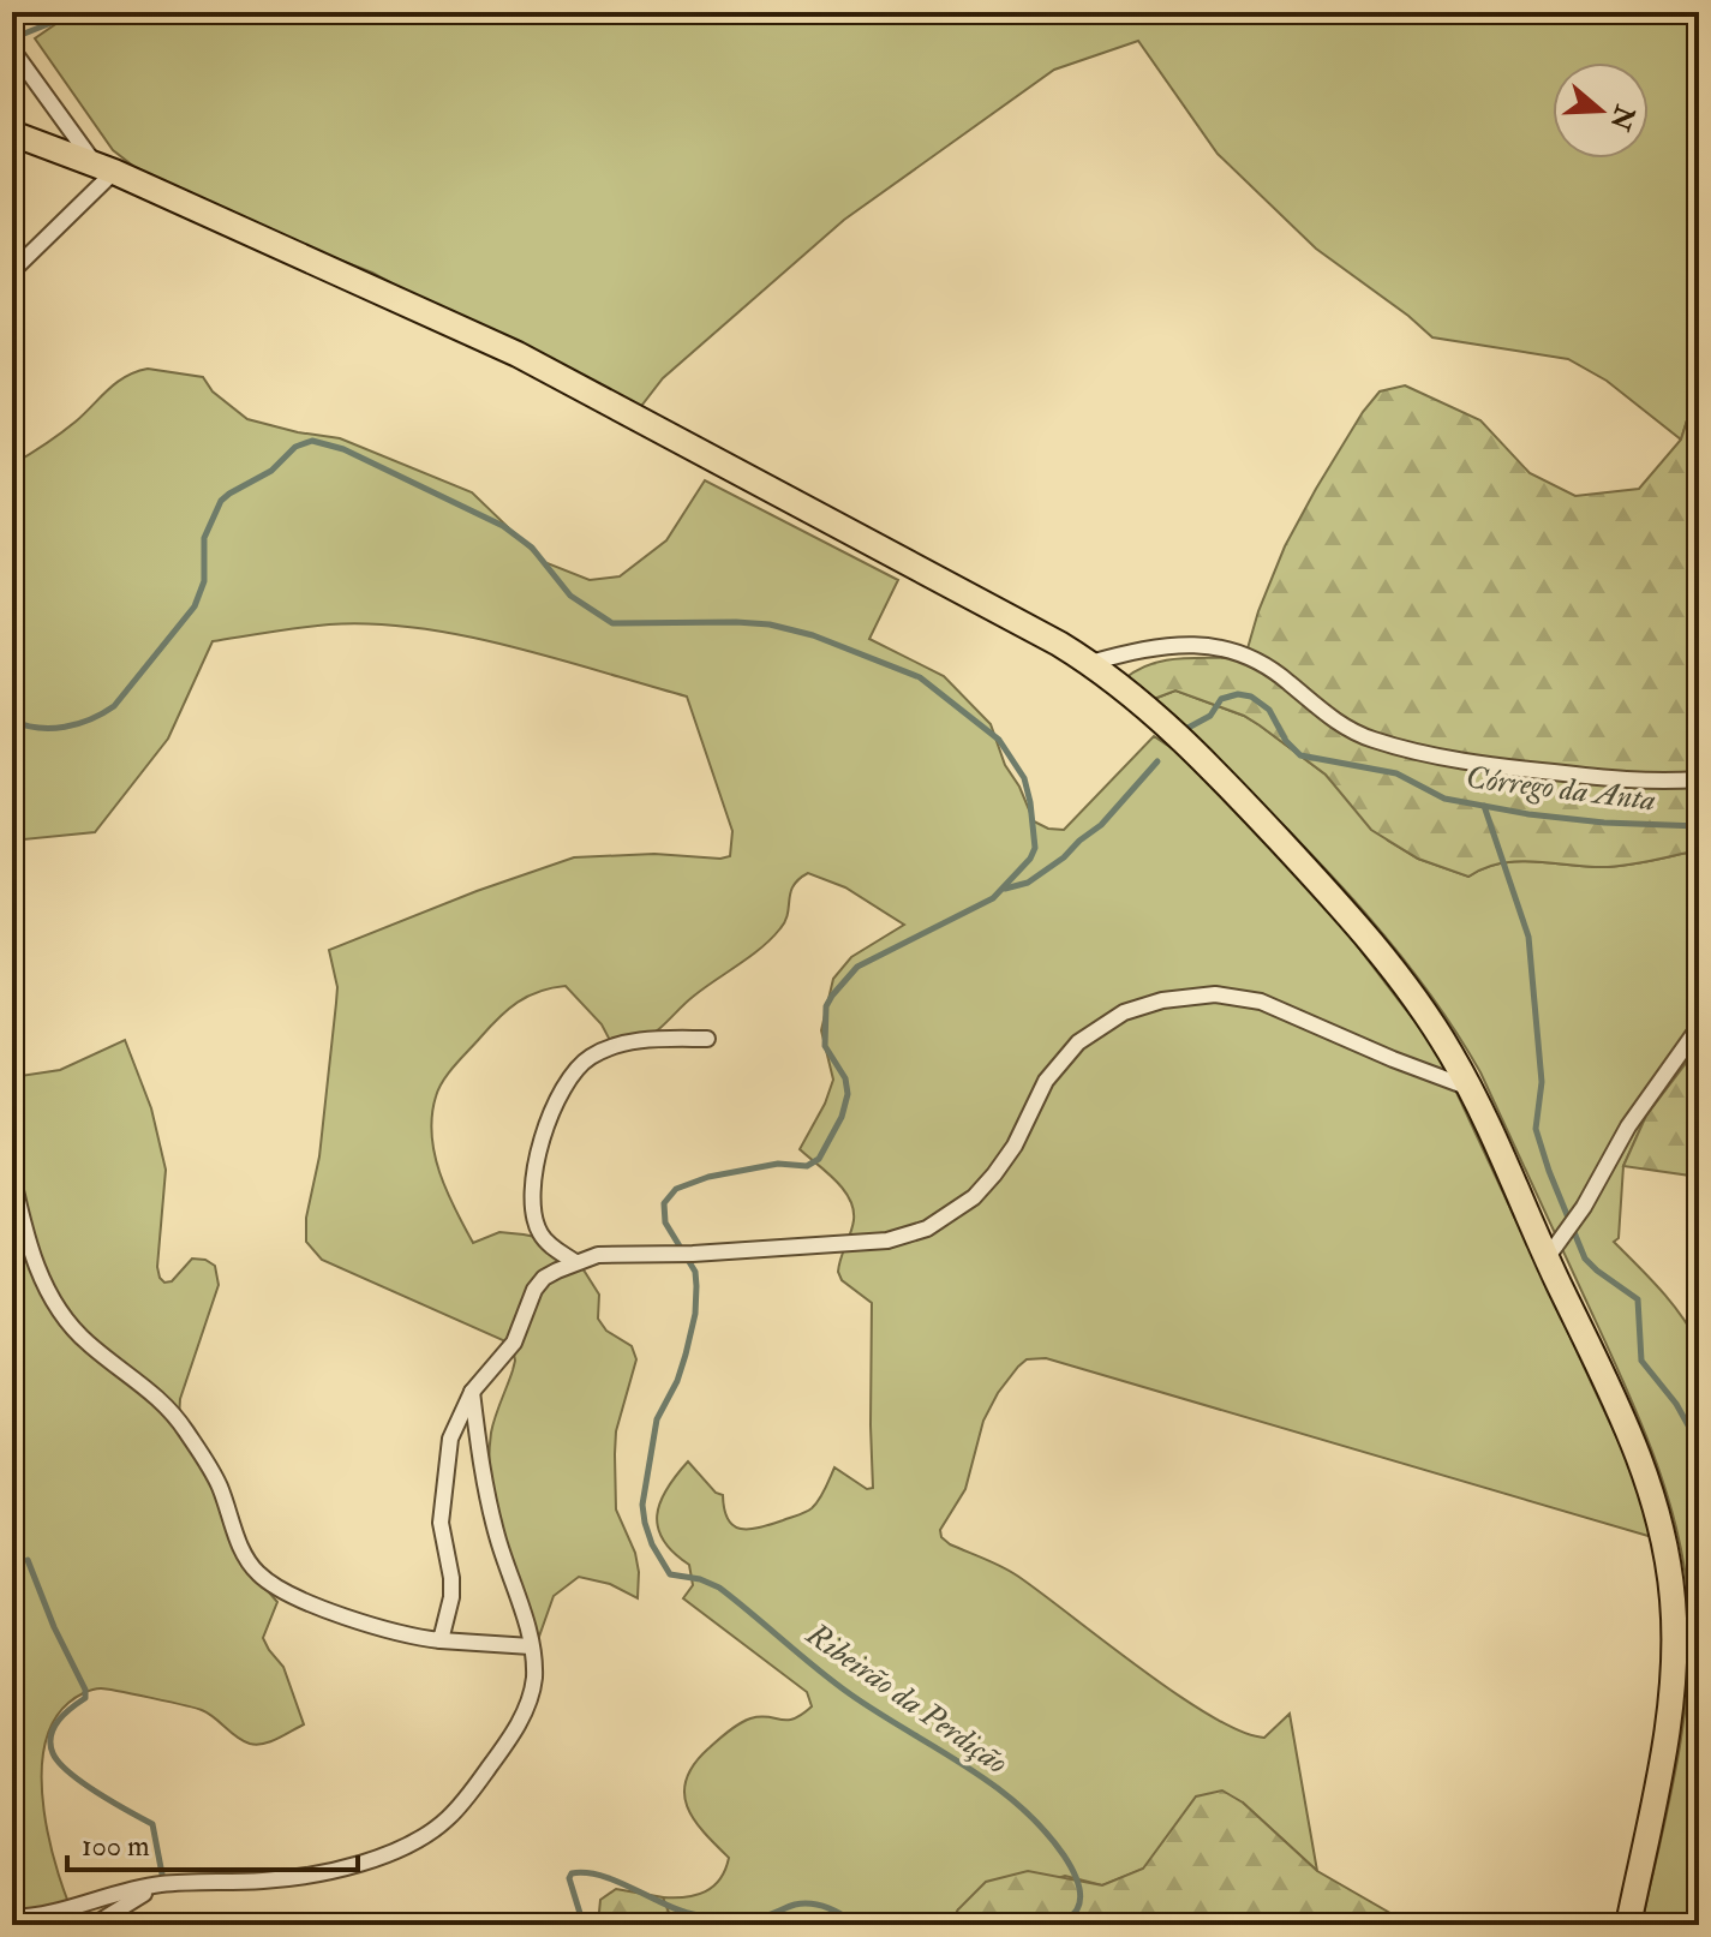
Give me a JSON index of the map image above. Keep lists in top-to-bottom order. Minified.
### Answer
{"water":["Córrego da Anta","Ribeirão da Perdição"],"scale_bar":"100 m","north":"right"}
